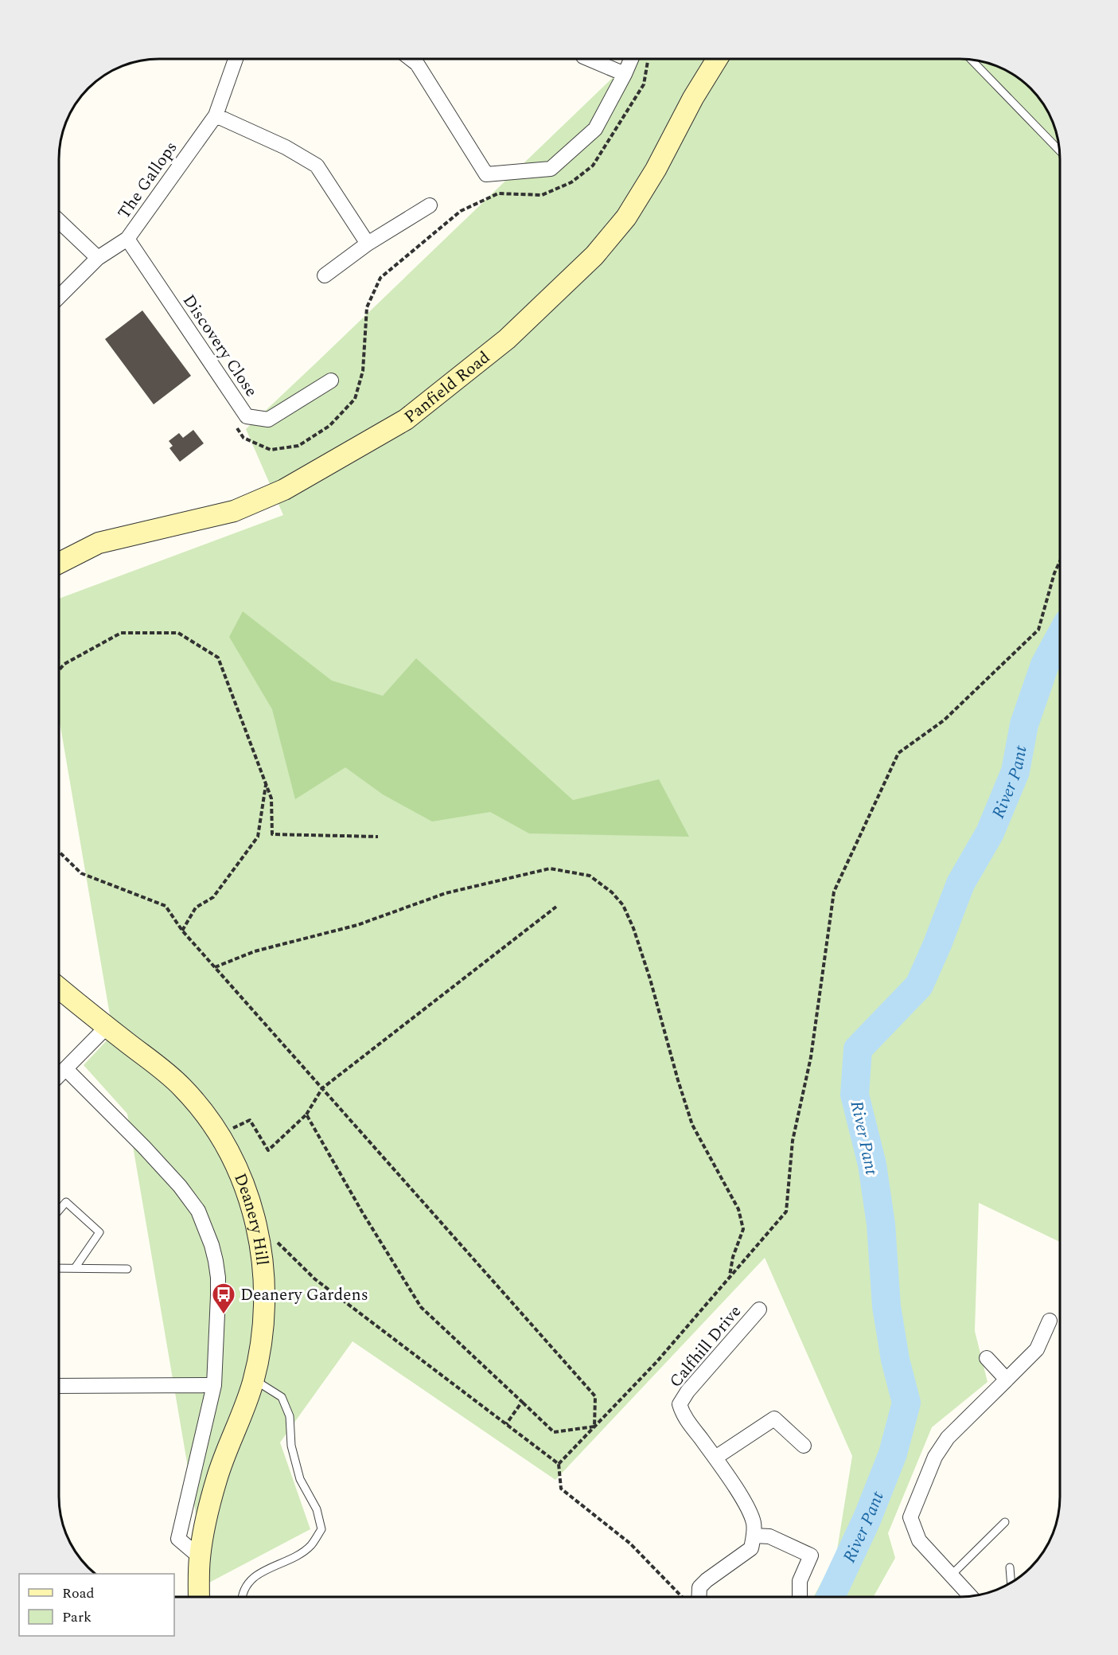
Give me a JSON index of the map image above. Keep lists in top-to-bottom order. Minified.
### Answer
{"streets":{"main road":["Panfield Road","Deanery Hill"],"street":["The Gallops","Discovery Close","Calfhill Drive"]},"crossings":[["The Gallops","Discovery Close"]],"water":["River Pant"],"places":{"bus stop":["Deanery Gardens"]},"legend":["Road","Park"]}
